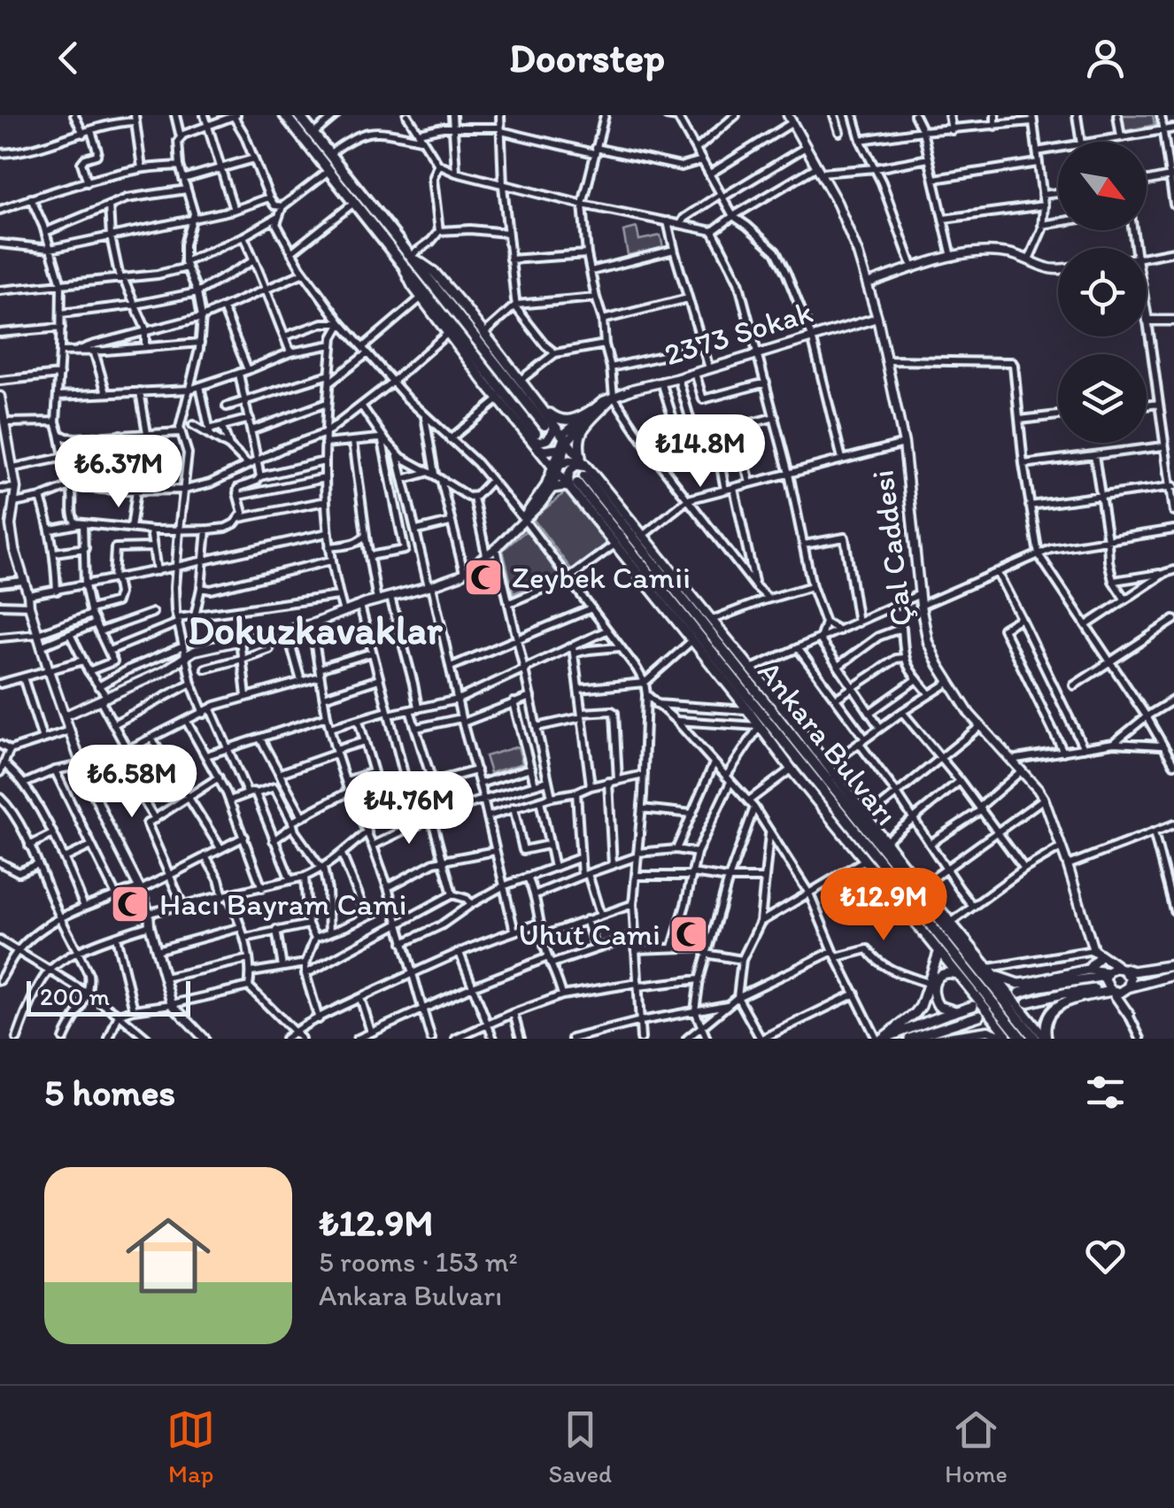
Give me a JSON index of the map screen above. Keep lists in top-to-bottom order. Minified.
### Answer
{"streets":{"main road":["Ankara Bulvarı"],"street":["2373 Sokak","Çal Caddesi"]},"crossings":[["2373 Sokak","Çal Caddesi"]],"districts":["Dokuzkavaklar"],"places":{"mosque":["Zeybek Camii","Hacı Bayram Cami","Uhut Cami"]},"scale_bar":"200 m","north":"bottom right","page":{"header":"Doorstep","price":["₺14.8M","₺6.37M","₺6.58M","₺4.76M","₺12.9M"],"scale":"200 m","heading":"5 homes","list":[{"name":"₺12.9M","note":"5 rooms · 153 m² · Ankara Bulvarı"}],"tabs":["Map","Saved","Home"]}}
